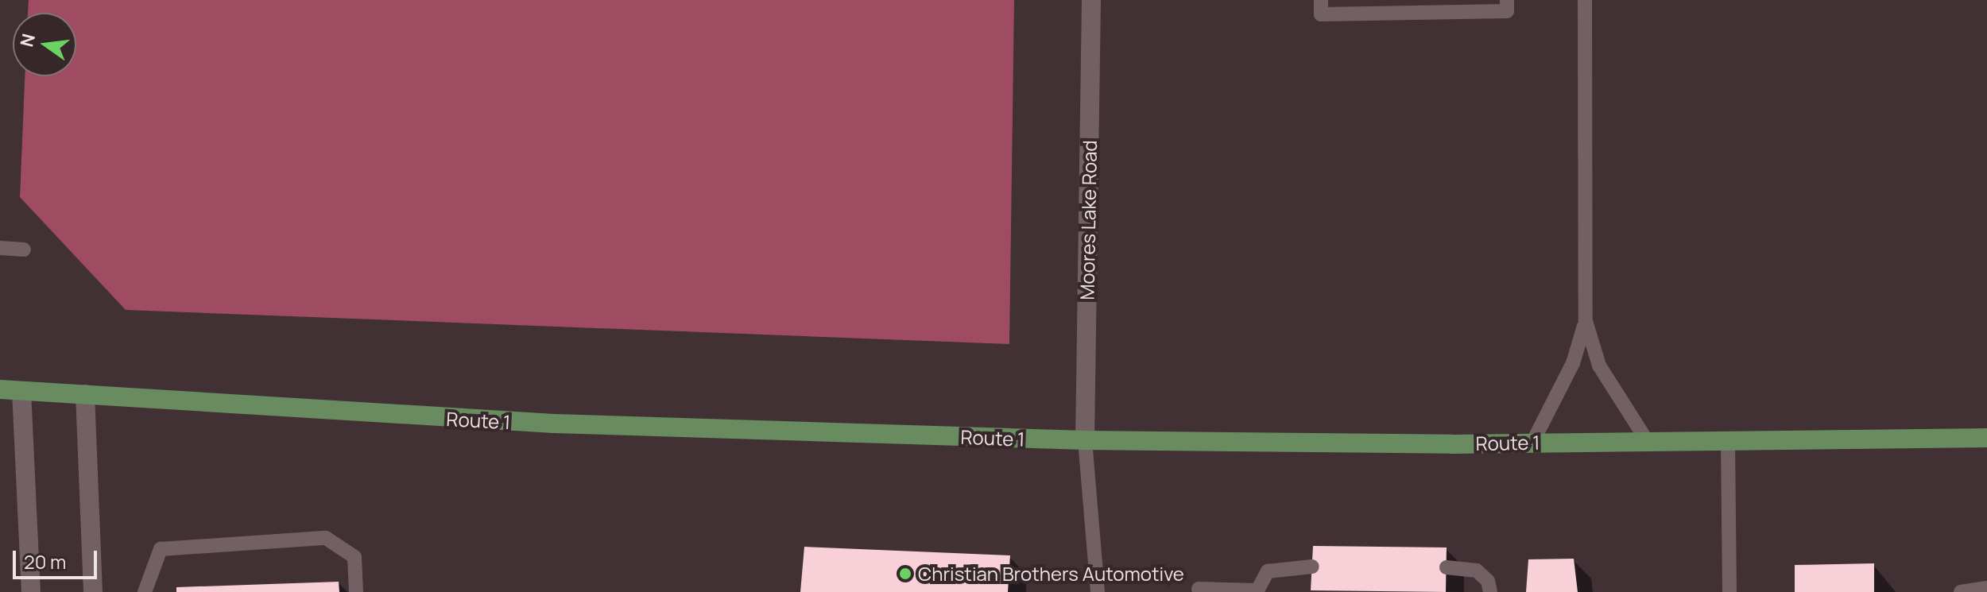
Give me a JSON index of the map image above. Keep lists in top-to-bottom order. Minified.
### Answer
{"streets":{"main road":["Route 1"],"street":["Moores Lake Road"]},"crossings":[["Moores Lake Road","Route 1"]],"places":["Christian Brothers Automotive"],"scale_bar":"20 m","north":"left"}
